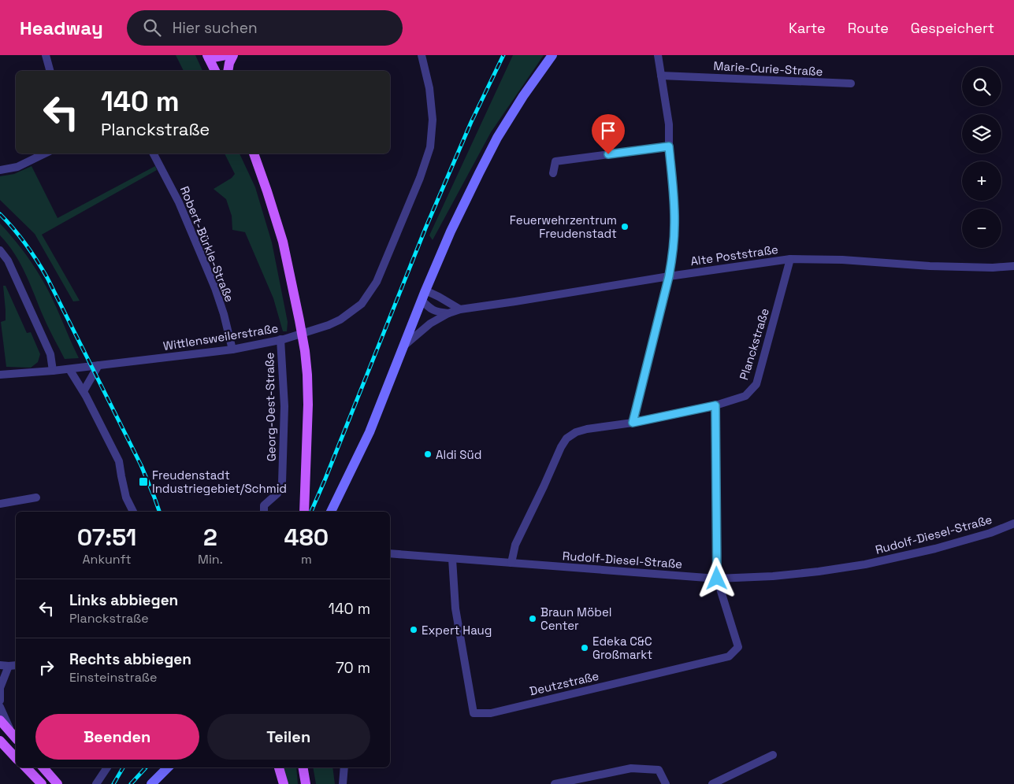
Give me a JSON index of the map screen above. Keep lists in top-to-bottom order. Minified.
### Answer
{"streets":{"street":["Marie-Curie-Straße","Robert-Bürkle-Straße","Alte Poststraße","Wittlensweilerstraße","Planckstraße","Georg-Oest-Straße","Rudolf-Diesel-Straße","Deutzstraße"]},"crossings":[["Robert-Bürkle-Straße","Wittlensweilerstraße"],["Alte Poststraße","Planckstraße"],["Wittlensweilerstraße","Georg-Oest-Straße"],["Planckstraße","Rudolf-Diesel-Straße"],["Rudolf-Diesel-Straße","Deutzstraße"]],"places":{"other":["Feuerwehrzentrum Freudenstadt","Aldi Süd","Braun Möbel Center","Expert Haug","Edeka C&C Großmarkt"],"transit":["Freudenstadt Industriegebiet/Schmid"]},"page":{"header":"Headway","search":"Hier suchen","nav":["Karte","Route","Gespeichert"],"map_buttons":["+","−"],"turn":["140 m","Planckstraße"],"eta":["07:51","Ankunft","2","Min.","480","m"],"list":[{"name":"Links abbiegen","note":"Planckstraße","value":"140 m"},{"name":"Rechts abbiegen","note":"Einsteinstraße","value":"70 m"}],"buttons":["Beenden","Teilen"]}}
